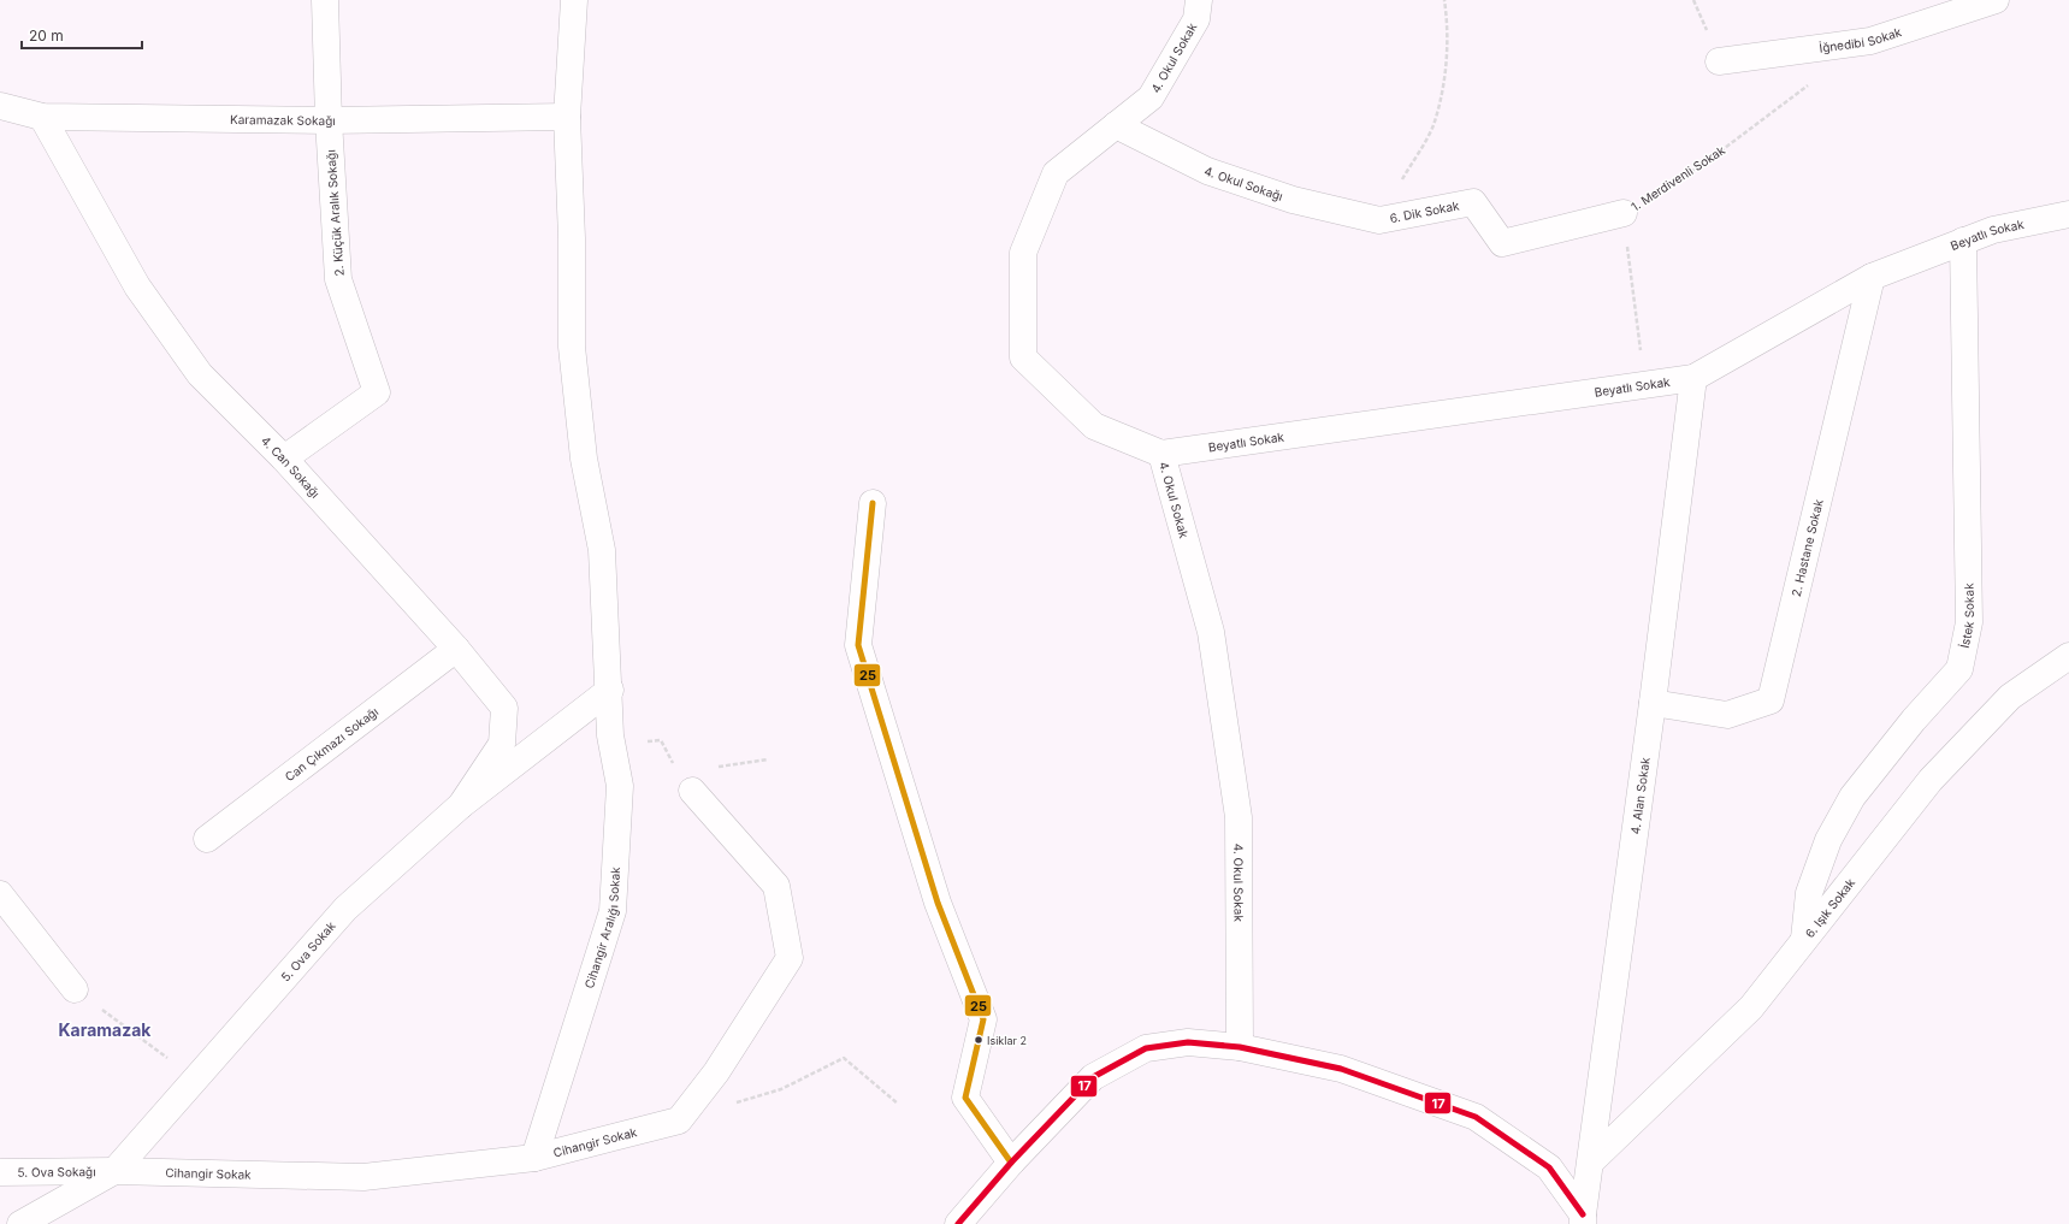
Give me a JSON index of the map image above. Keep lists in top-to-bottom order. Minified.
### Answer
{"streets":{"street":["İğnedibi Sokak","4. Okul Sokak","Karamazak Sokağı","4. Okul Sokağı","6. Dik Sokak","2. Küçük Aralık Sokağı","Beyatlı Sokak","4. Can Sokağı","2. Hastane Sokak","İstek Sokak","Can Çıkmazı Sokağı","4. Alan Sokak","6. Işık Sokak","Cihangir Aralığı Sokak","5. Ova Sokak","Cihangir Sokak","5. Ova Sokağı"],"path":["1. Merdivenli Sokak"]},"crossings":[["4. Okul Sokak","4. Okul Sokağı"],["4. Okul Sokak","Beyatlı Sokak"],["Karamazak Sokağı","2. Küçük Aralık Sokağı"],["Karamazak Sokağı","4. Can Sokağı"],["Karamazak Sokağı","Cihangir Aralığı Sokak"],["1. Merdivenli Sokak","6. Dik Sokak"],["1. Merdivenli Sokak","Beyatlı Sokak"],["4. Okul Sokağı","6. Dik Sokak"],["2. Küçük Aralık Sokağı","4. Can Sokağı"],["Beyatlı Sokak","2. Hastane Sokak"],["Beyatlı Sokak","İstek Sokak"],["Beyatlı Sokak","4. Alan Sokak"],["4. Can Sokağı","Can Çıkmazı Sokağı"],["4. Can Sokağı","5. Ova Sokak"],["2. Hastane Sokak","4. Alan Sokak"],["İstek Sokak","6. Işık Sokak"],["4. Alan Sokak","6. Işık Sokak"],["Cihangir Aralığı Sokak","5. Ova Sokak"],["Cihangir Aralığı Sokak","Cihangir Sokak"],["5. Ova Sokak","Cihangir Sokak"],["5. Ova Sokak","5. Ova Sokağı"],["Cihangir Sokak","5. Ova Sokağı"]],"districts":["Karamazak"],"places":["Isiklar 2"],"lines":["transit line 25","transit line 17"],"scale_bar":"20 m"}
